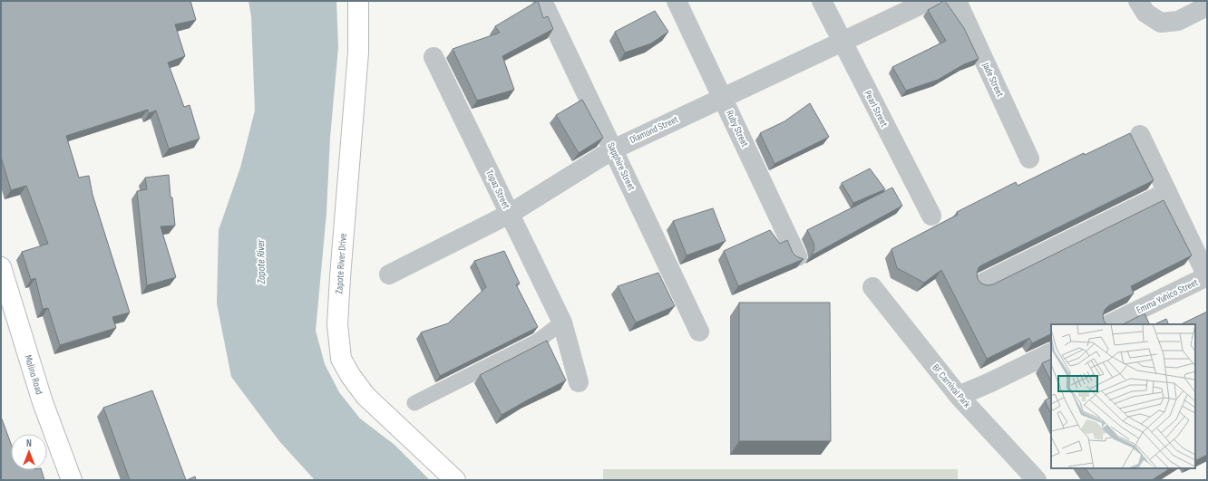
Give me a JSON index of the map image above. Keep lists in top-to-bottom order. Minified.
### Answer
{"streets":{"main road":["Zapote River Drive","Molino Road"],"street":["Jade Street","Pearl Street","Ruby Street","Diamond Street","Sapphire Street","Topaz Street","Emma Yuhico Street","BF Carnival Park"]},"crossings":[["Pearl Street","Diamond Street"],["Ruby Street","Diamond Street"],["Diamond Street","Sapphire Street"],["Diamond Street","Topaz Street"]],"water":["Zapote River"],"north":"top"}
